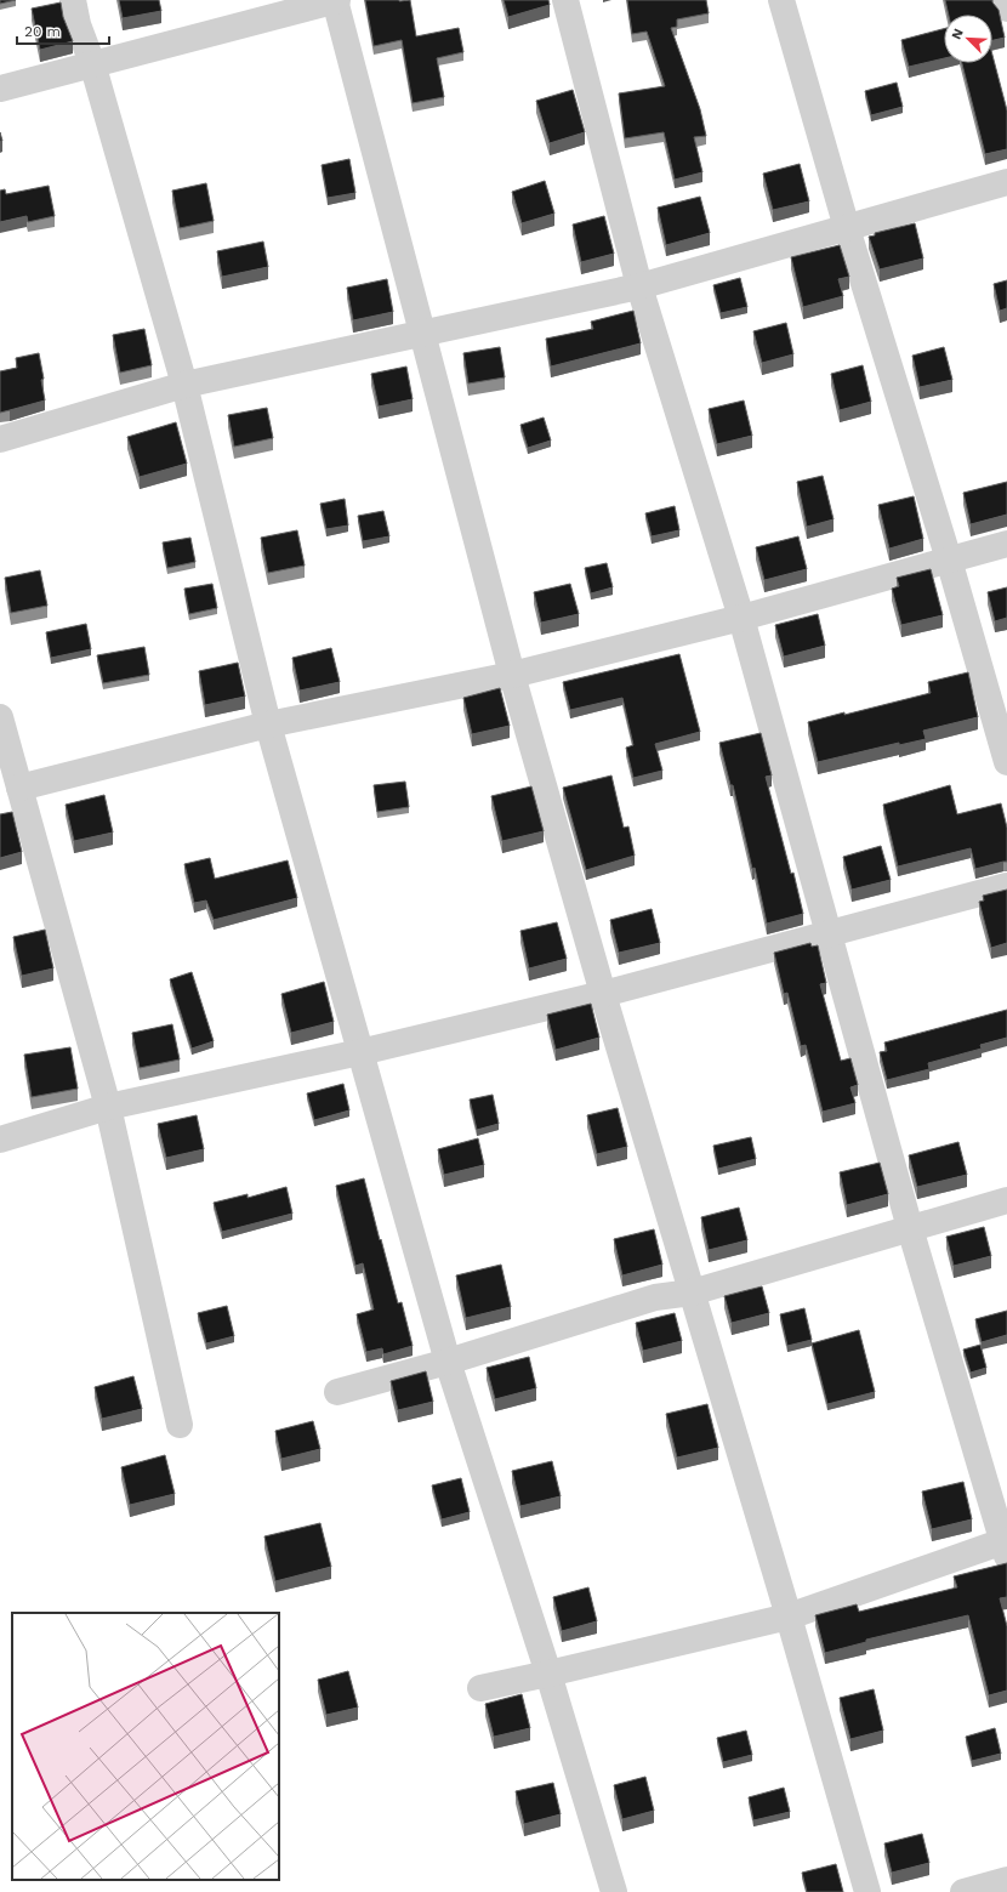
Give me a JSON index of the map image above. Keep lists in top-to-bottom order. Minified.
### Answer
{"scale_bar":"20 m","north":"top left"}
